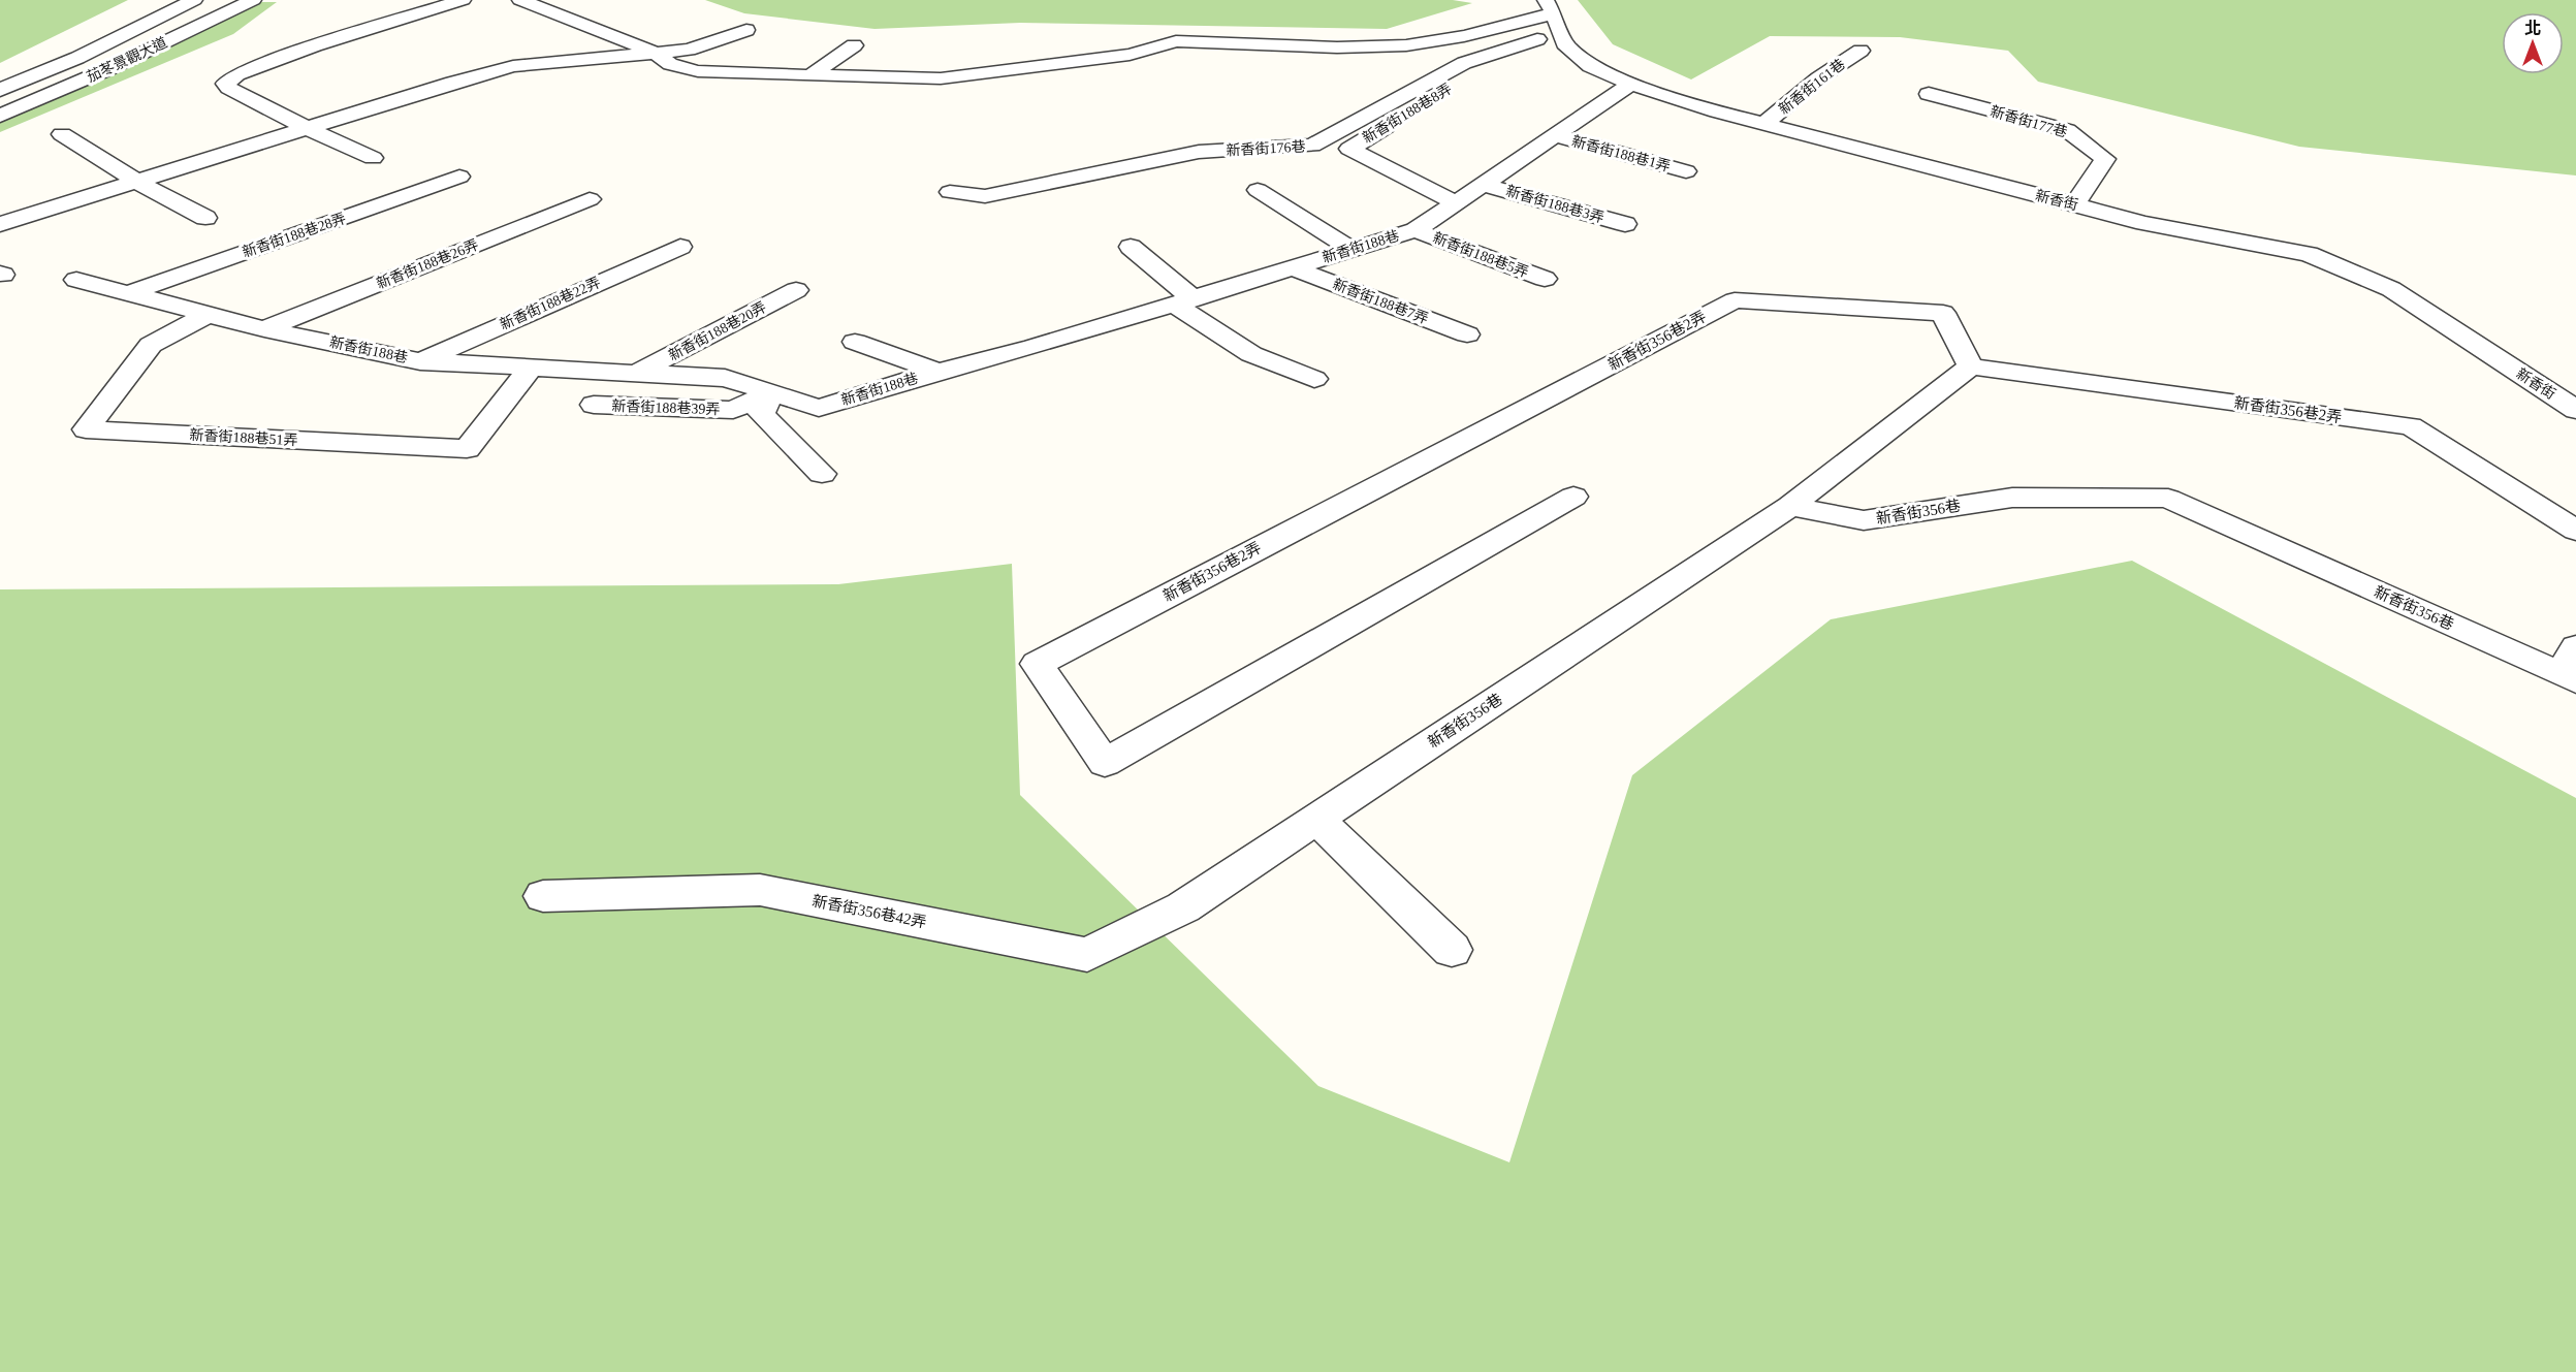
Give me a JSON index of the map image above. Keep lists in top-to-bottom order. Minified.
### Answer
{"streets":{"street":["茄苳景觀大道","新香街161巷","新香街188巷8弄","新香街177巷","新香街176巷","新香街188巷1弄","新香街","新香街188巷3弄","新香街188巷28弄","新香街188巷","新香街188巷5弄","新香街188巷26弄","新香街188巷7弄","新香街188巷22弄","新香街188巷20弄","新香街356巷2弄","新香街188巷39弄","新香街188巷51弄","新香街356巷","新香街356巷42弄"]},"crossings":[["新香街161巷","新香街"],["新香街188巷8弄","新香街188巷"],["新香街177巷","新香街"],["新香街176巷","新香街"],["新香街188巷1弄","新香街188巷"],["新香街","新香街188巷"],["新香街188巷3弄","新香街188巷"],["新香街188巷28弄","新香街188巷"],["新香街188巷","新香街188巷5弄"],["新香街188巷","新香街188巷26弄"],["新香街188巷","新香街188巷7弄"],["新香街188巷","新香街188巷22弄"],["新香街188巷","新香街188巷20弄"],["新香街188巷","新香街188巷39弄"],["新香街188巷","新香街188巷51弄"],["新香街356巷","新香街356巷42弄"]],"north":"top"}
